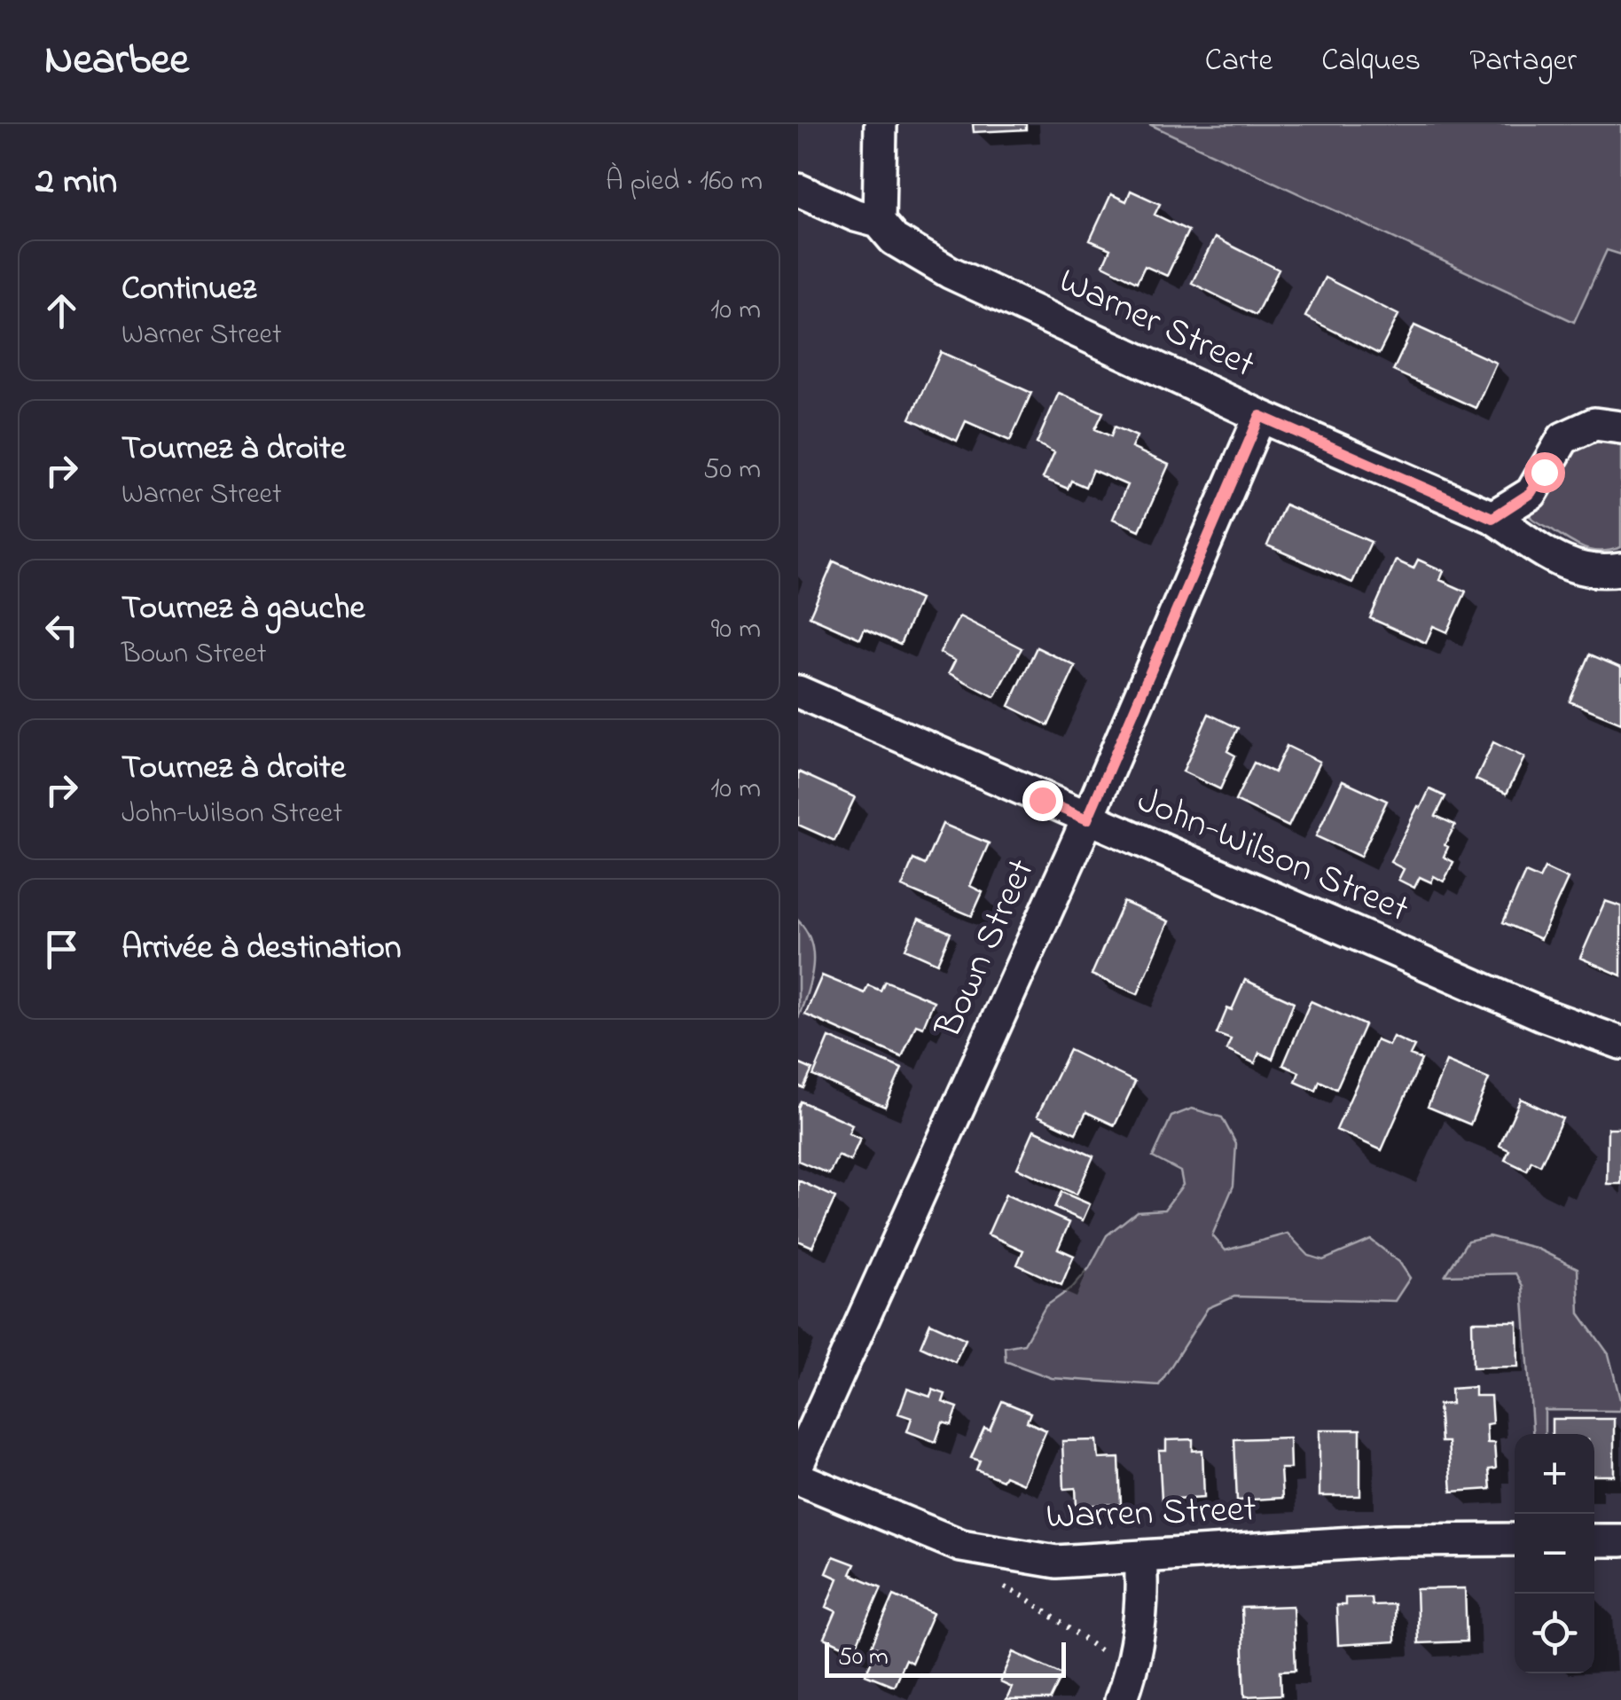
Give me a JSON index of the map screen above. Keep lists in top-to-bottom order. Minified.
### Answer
{"streets":{"street":["Warner Street","John-Wilson Street","Bown Street","Warren Street"]},"crossings":[["Warner Street","Bown Street"],["John-Wilson Street","Bown Street"]],"scale_bar":"50 m","page":{"header":"Nearbee","nav":["Carte","Calques","Partager"],"heading":["2 min","À pied · 160 m"],"list":[["Continuez","Warner Street","10 m"],["Tournez à droite","Warner Street","50 m"],["Tournez à gauche","Bown Street","90 m"],["Tournez à droite","John-Wilson Street","10 m"],"Arrivée à destination"],"map_buttons":["+","−"],"scale":"50 m"}}
